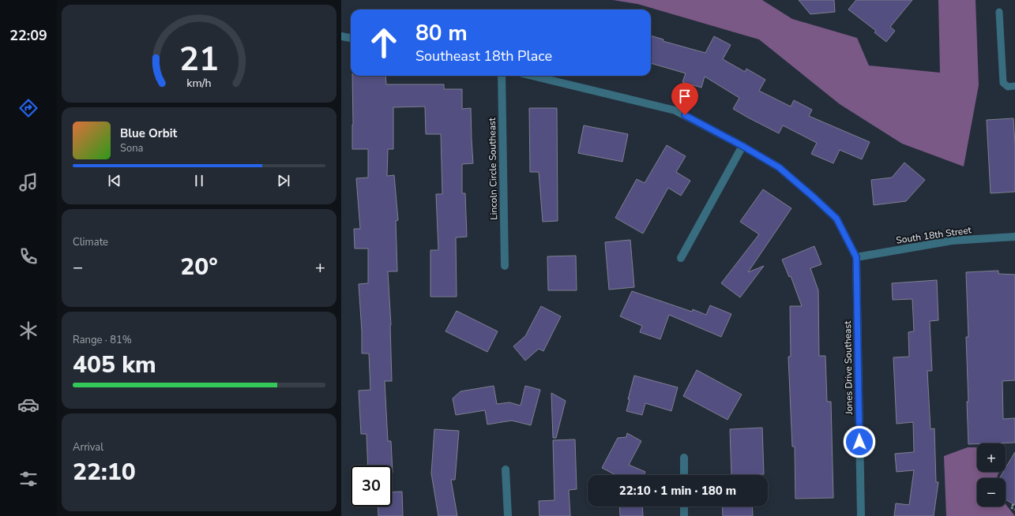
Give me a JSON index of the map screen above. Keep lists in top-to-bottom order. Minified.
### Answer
{"streets":{"street":["Lincoln Circle Southeast","South 18th Street","Jones Drive Southeast"]},"crossings":[["South 18th Street","Jones Drive Southeast"]],"page":{"tabs":"22:09","turn":["80 m","Southeast 18th Place"],"song":["Blue Orbit","Sona"],"tile":["Climate",["Range · 81%","405 km"],["Arrival","22:10"]],"heat":["−","20°","+"],"map_buttons":["+","−"],"limit":"30","trip":"22:10 · 1 min · 180 m","gauge":["21","km/h"]}}
